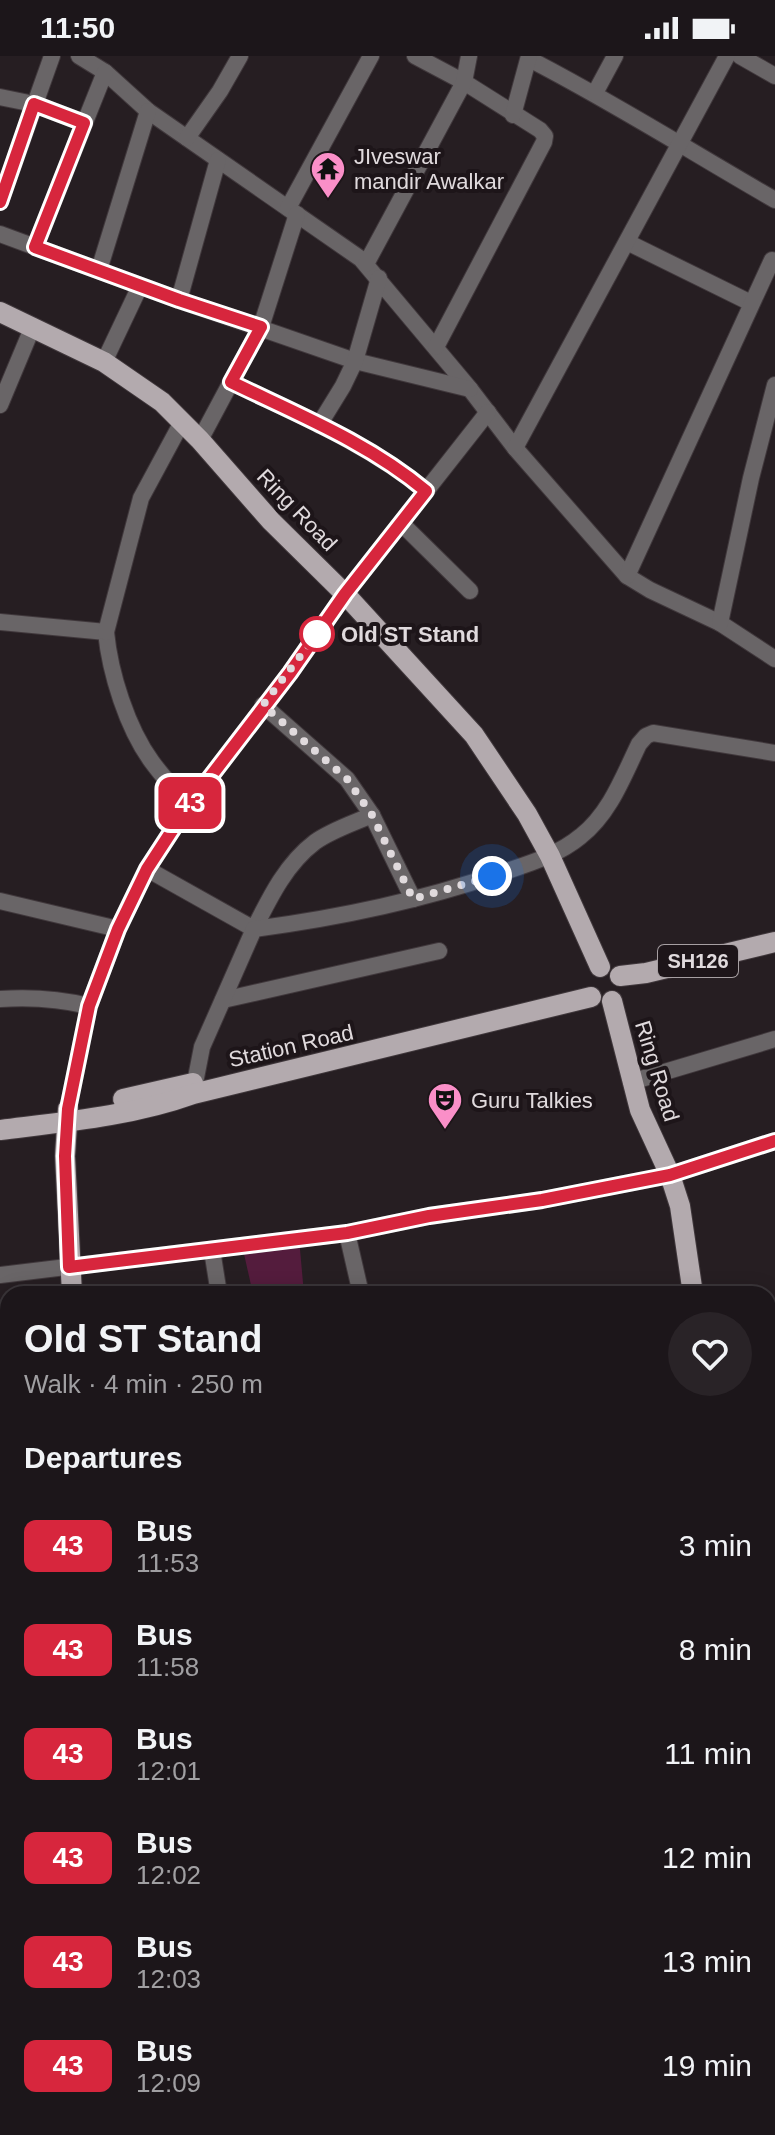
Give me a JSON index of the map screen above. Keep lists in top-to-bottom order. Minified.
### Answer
{"streets":{"main road":["Ring Road","SH126","Station Road"]},"crossings":[["Ring Road","SH126"],["SH126","Station Road"]],"places":{"temple":["JIveswar mandir Awalkar"],"other":["Old ST Stand"],"theatre":["Guru Talkies"]},"lines":["bus line 43"],"page":{"status":"11:50","on_map":"43","heading":[["Old ST Stand","Walk · 4 min · 250 m"],"Departures"],"list":[{"mark":"43","name":"Bus","note":"11:53","value":"3 min"},{"mark":"43","name":"Bus","note":"11:58","value":"8 min"},{"mark":"43","name":"Bus","note":"12:01","value":"11 min"},{"mark":"43","name":"Bus","note":"12:02","value":"12 min"},{"mark":"43","name":"Bus","note":"12:03","value":"13 min"},{"mark":"43","name":"Bus","note":"12:09","value":"19 min"}]}}
